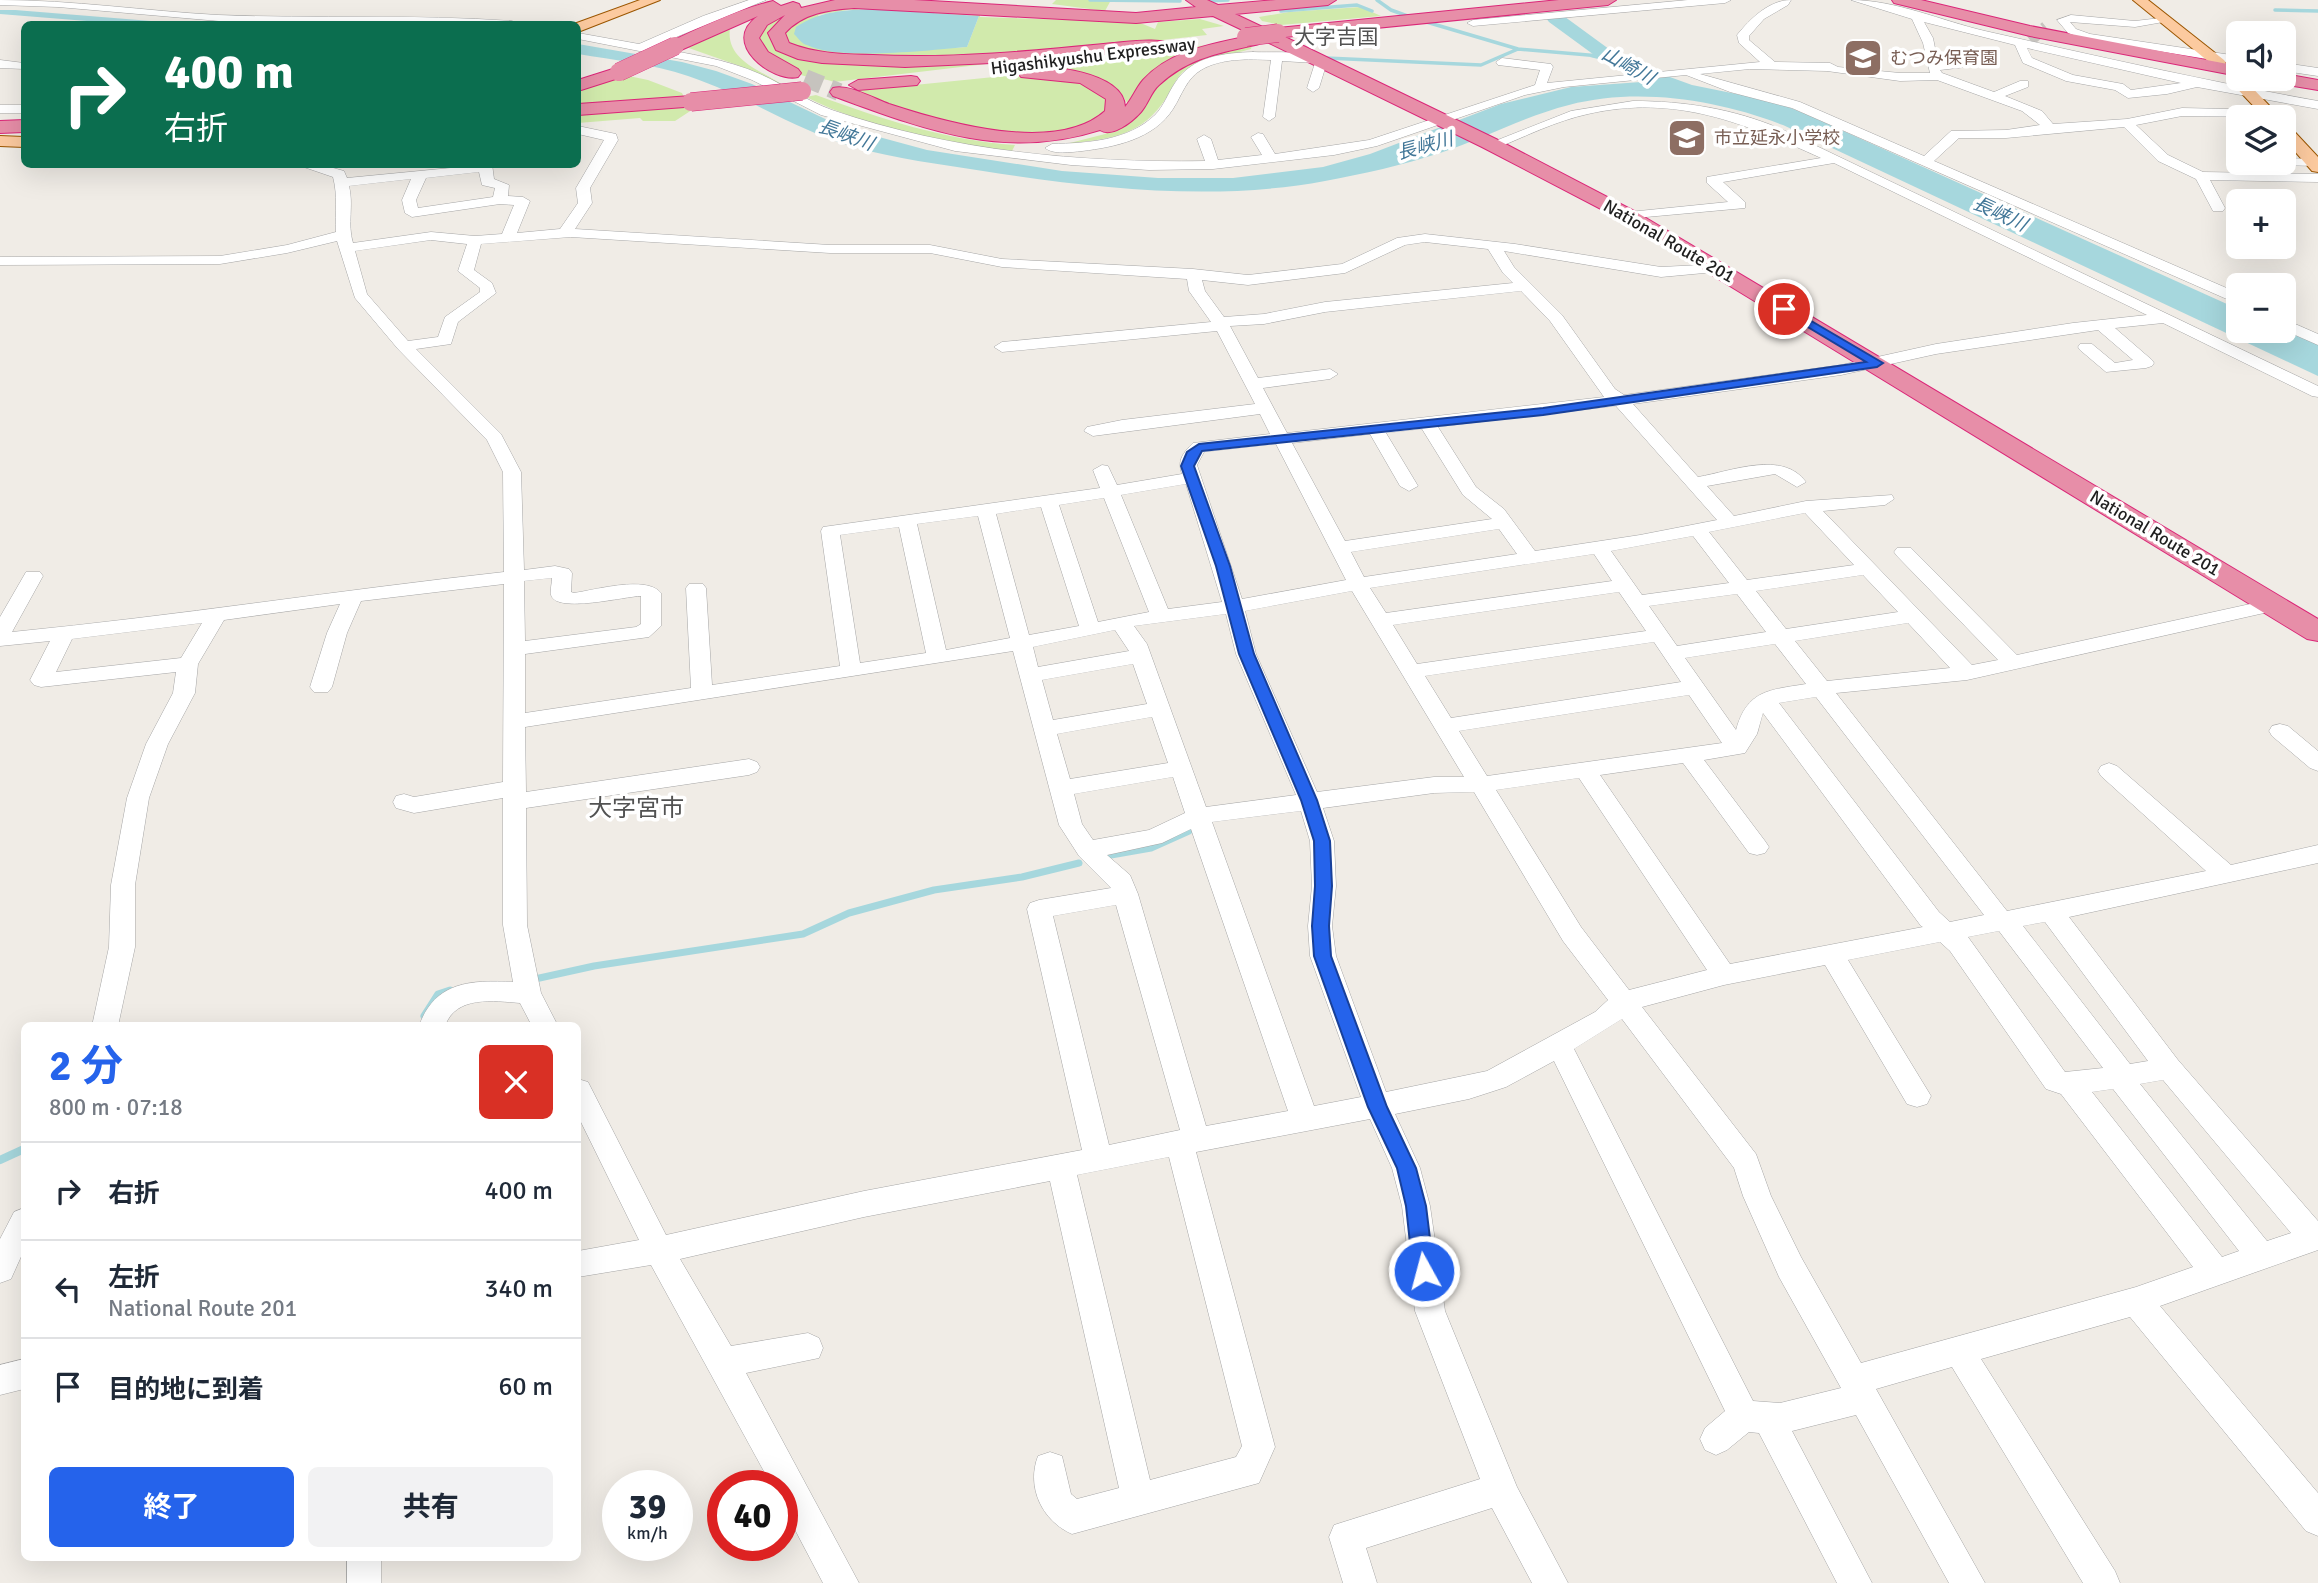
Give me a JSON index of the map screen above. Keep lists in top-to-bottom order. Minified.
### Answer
{"streets":{"highway":["Higashikyushu Expressway","National Route 201"]},"districts":["大字吉国","大字宮市"],"water":["山崎川","長峡川"],"places":{"school or university":["むつみ保育園","市立延永小学校"]},"page":{"map_buttons":["+","−"],"turn":["400 m","右折"],"heading":["2 分","800 m · 07:18"],"list":[{"name":"右折","value":"400 m"},{"name":"左折","note":"National Route 201","value":"340 m"},{"name":"目的地に到着","value":"60 m"}],"buttons":["終了","共有"],"speed":"39 km/h","limit":"40"}}
